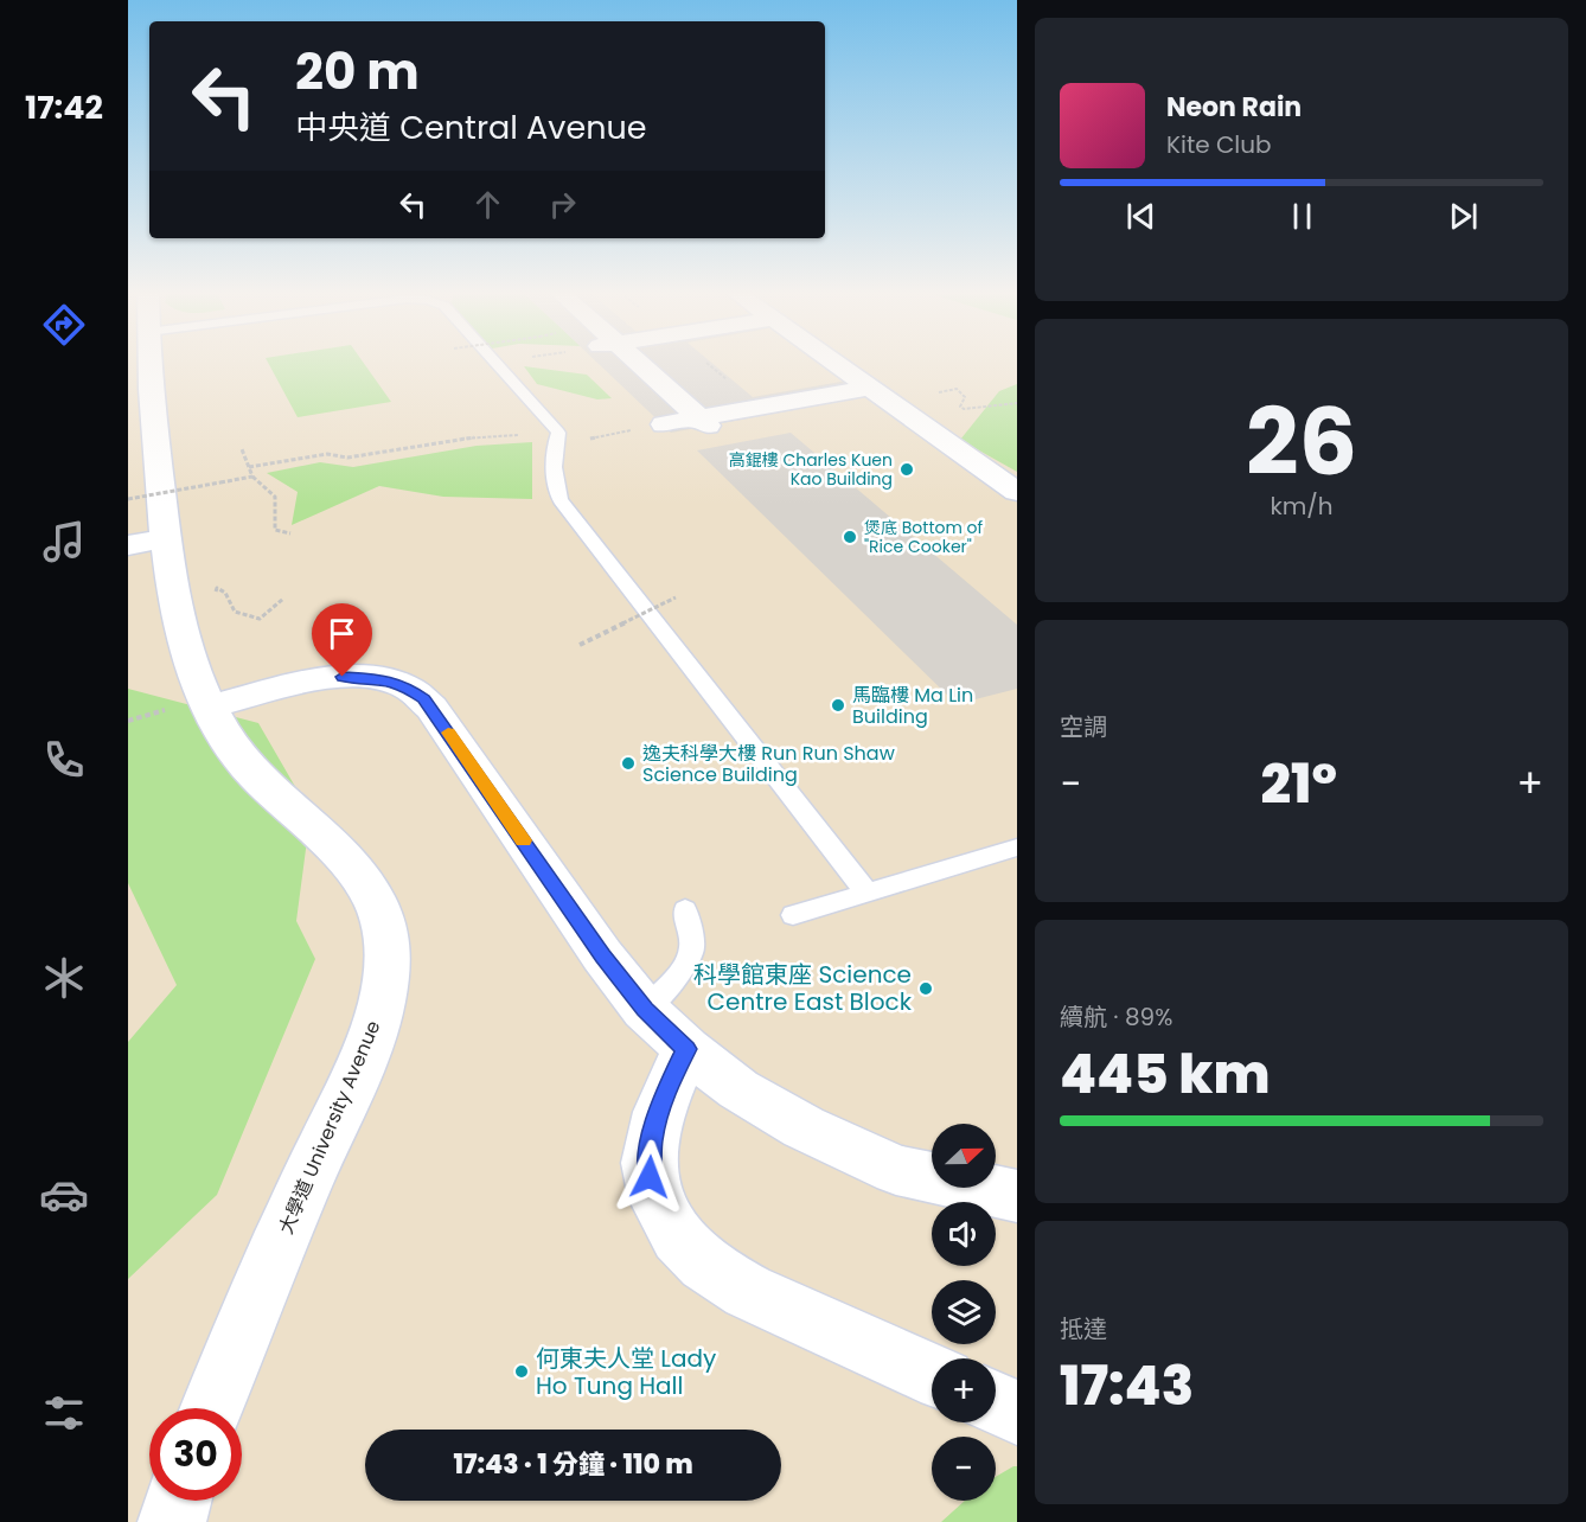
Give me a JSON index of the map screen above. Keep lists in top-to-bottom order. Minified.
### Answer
{"streets":{"street":["大學道 University Avenue"]},"places":["高錕樓 Charles Kuen Kao Building","煲底 Bottom of \"Rice Cooker\"","馬臨樓 Ma Lin Building","逸夫科學大樓 Run Run Shaw Science Building","科學館東座 Science Centre East Block","何東夫人堂 Lady Ho Tung Hall"],"north":"right","page":{"tabs":"17:42","turn":["20 m","中央道 Central Avenue"],"song":["Neon Rain","Kite Club"],"tile":[["26","km/h"],"空調",["續航 · 89%","445 km"],["抵達","17:43"]],"heat":["−","21°","+"],"map_buttons":["+","−"],"limit":"30","trip":"17:43 · 1 分鐘 · 110 m"}}
